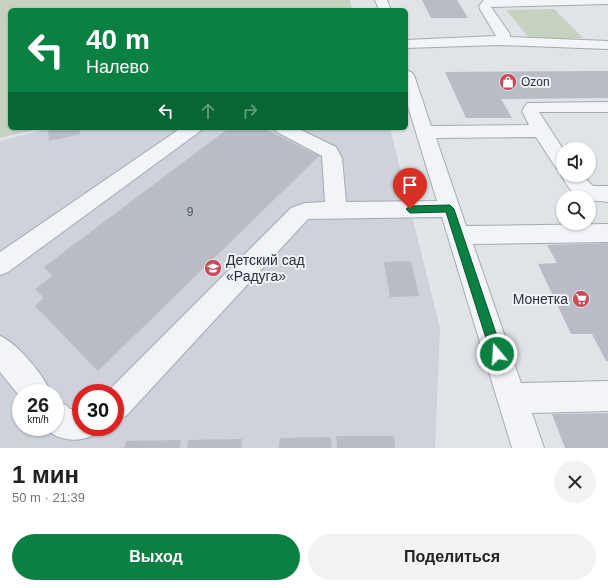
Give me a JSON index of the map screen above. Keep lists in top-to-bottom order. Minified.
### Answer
{"places":{"shop":["Ozon"],"school or university":["Детский сад «Радуга»"],"supermarket":["Монетка"]},"house_numbers":["9"],"page":{"turn":["40 m","Налево"],"speed":"26 km/h","limit":"30","heading":["1 мин","50 m · 21:39"],"buttons":["Выход","Поделиться"]}}
